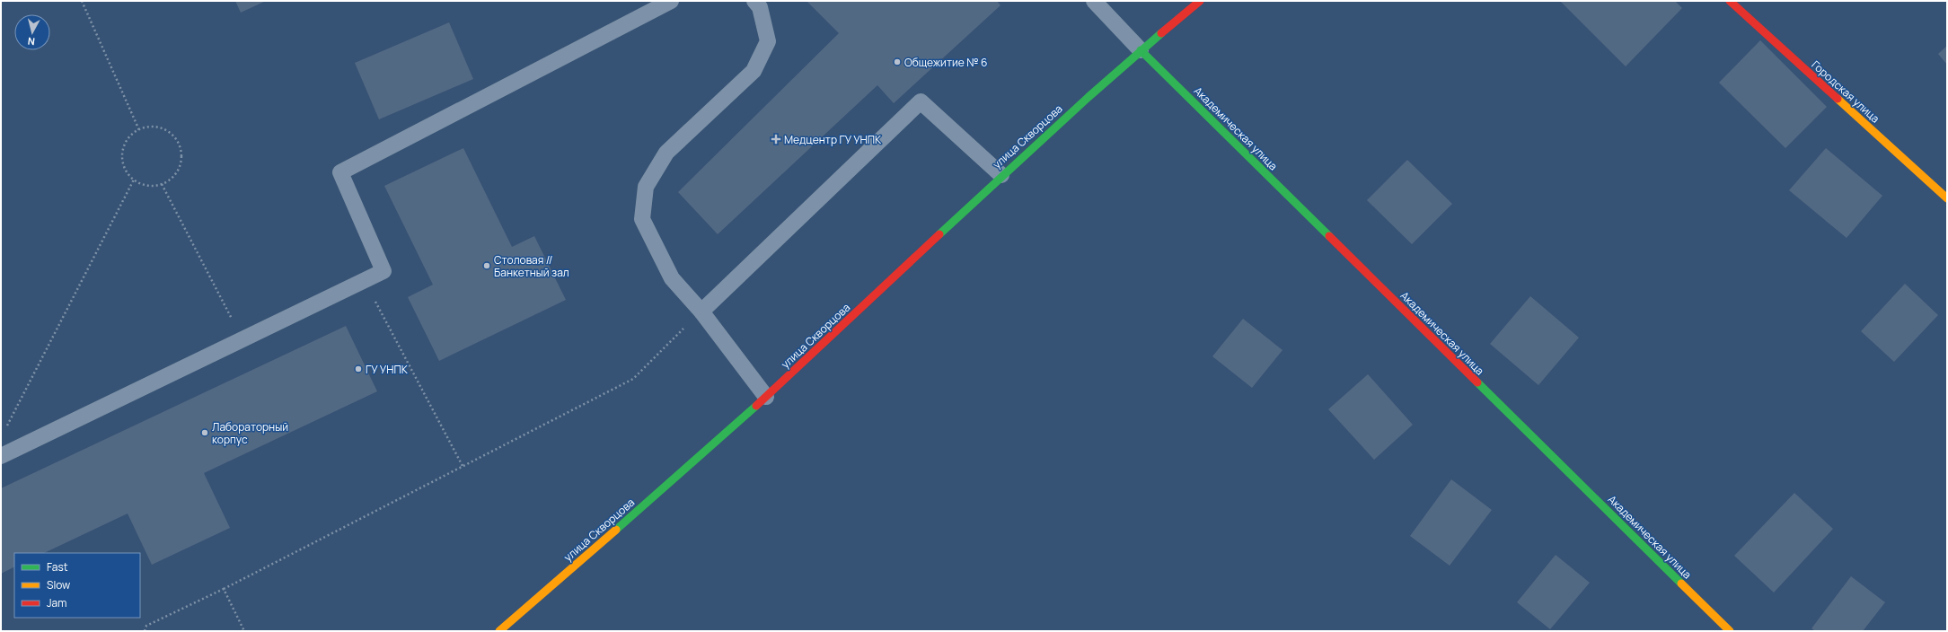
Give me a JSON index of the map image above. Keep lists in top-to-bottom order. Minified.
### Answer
{"streets":{"street":["Городская улица","Академическая улица","улица Скворцова"]},"crossings":[["Академическая улица","улица Скворцова"]],"places":{"other":["Общежитие № 6","Столовая // Банкетный зал","ГУ УНПК","Лабораторный корпус"],"health":["Медцентр ГУ УНПК"]},"legend":["Fast","Slow","Jam"],"north":"bottom"}
